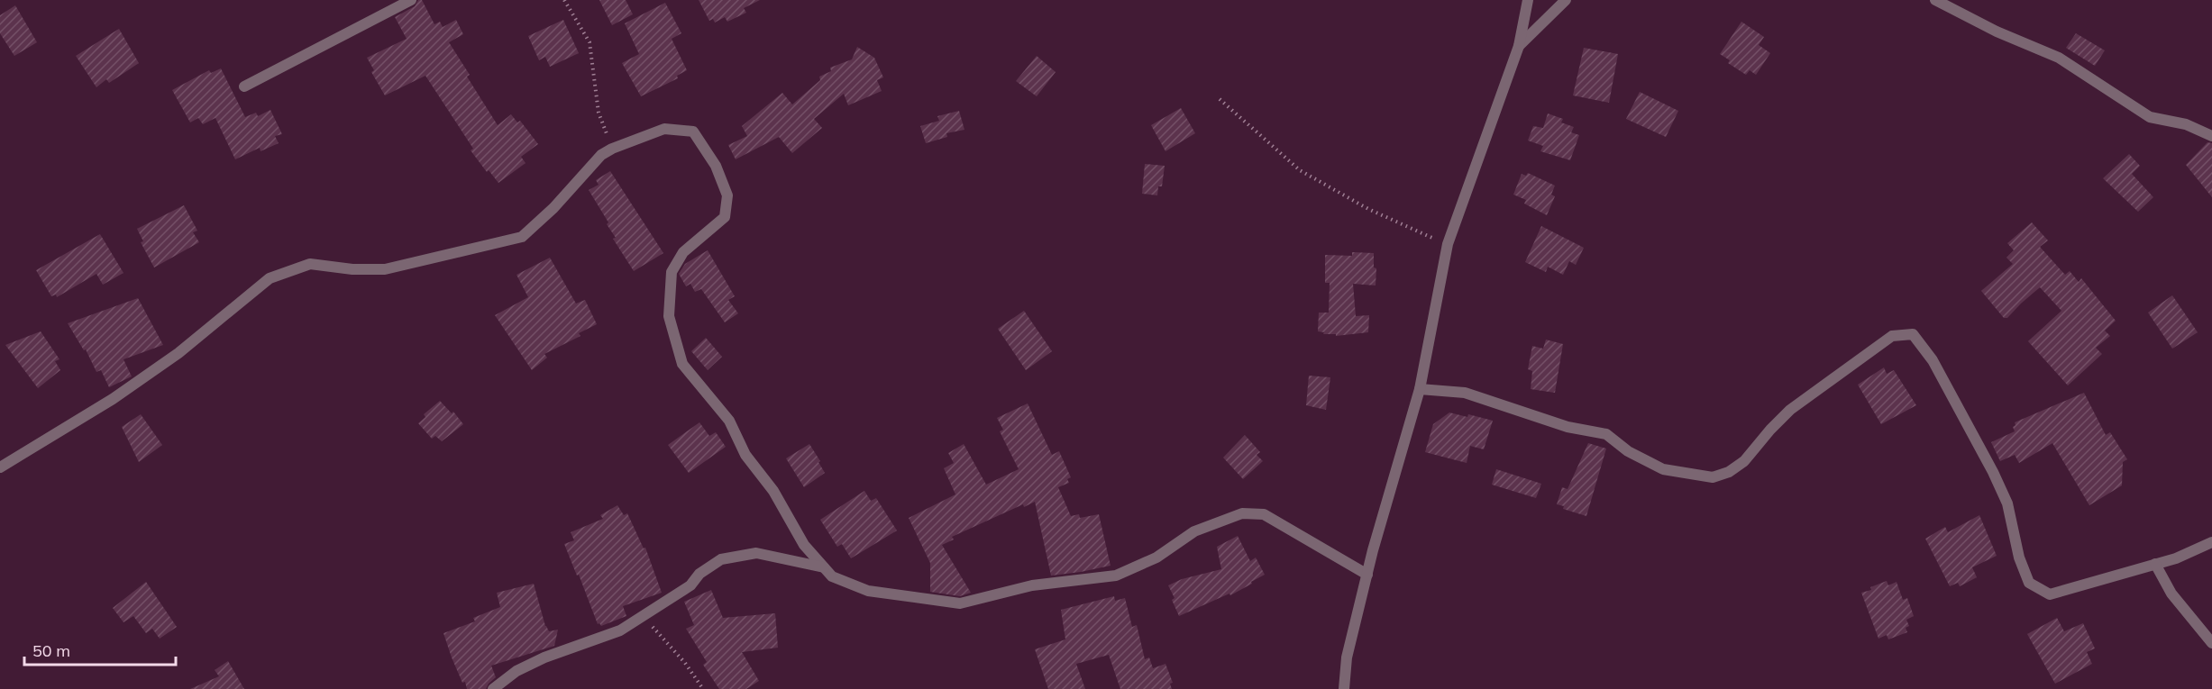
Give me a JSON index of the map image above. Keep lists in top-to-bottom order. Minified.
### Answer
{"scale_bar":"50 m"}
